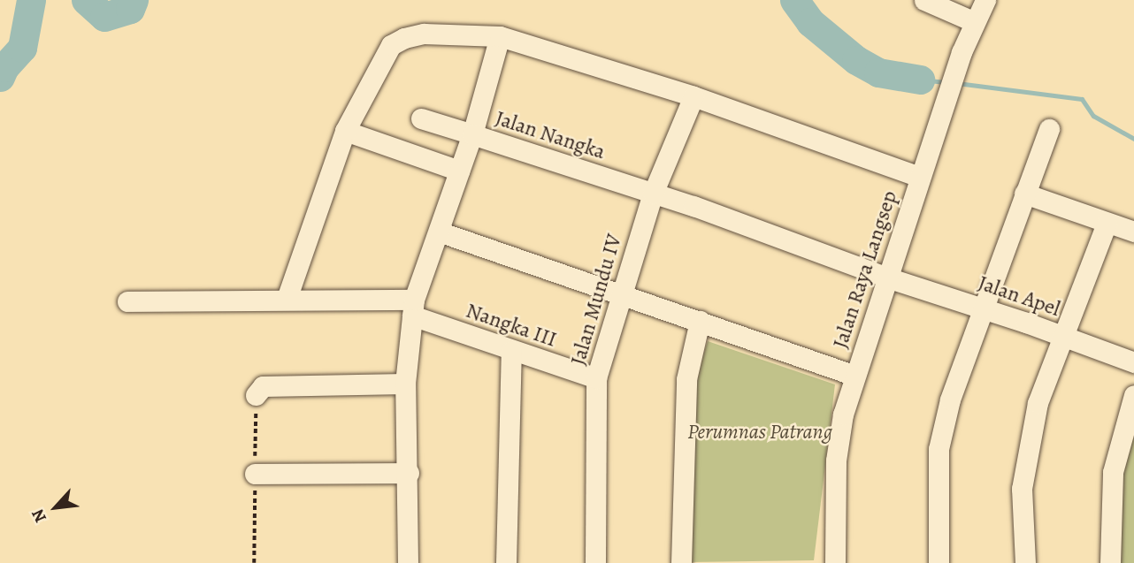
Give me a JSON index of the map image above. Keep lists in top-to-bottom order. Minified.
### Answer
{"streets":{"street":["Jalan Nangka","Jalan Raya Langsep","Jalan Apel","Jalan Mundu IV","Nangka III"]},"crossings":[["Jalan Nangka","Jalan Raya Langsep"],["Jalan Nangka","Jalan Apel"],["Jalan Nangka","Jalan Mundu IV"],["Jalan Nangka","Nangka III"],["Jalan Raya Langsep","Jalan Apel"],["Jalan Mundu IV","Nangka III"]],"parks":["Perumnas Patrang"],"north":"bottom left"}
